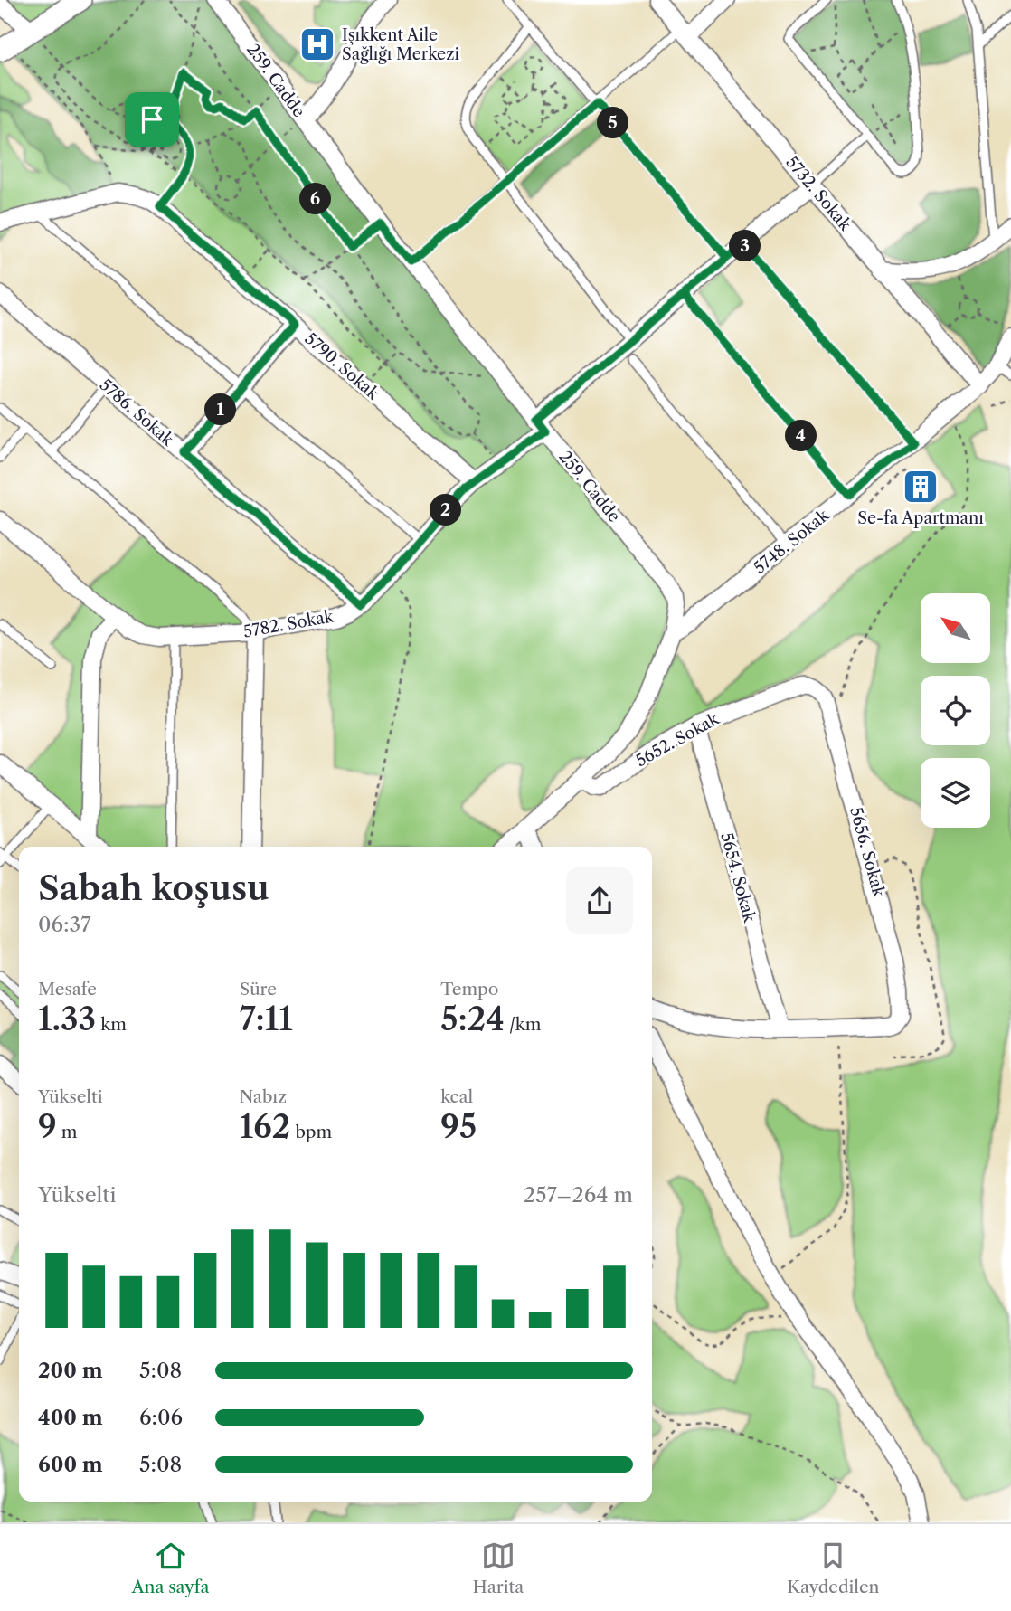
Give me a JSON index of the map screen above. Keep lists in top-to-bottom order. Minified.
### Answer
{"streets":{"street":["259. Cadde","5732. Sokak","5790. Sokak","5786. Sokak","5748. Sokak","5782. Sokak","5652. Sokak","5656. Sokak","5654. Sokak"]},"crossings":[["259. Cadde","5748. Sokak"],["259. Cadde","5782. Sokak"],["259. Cadde","5652. Sokak"],["5732. Sokak","5748. Sokak"],["5732. Sokak","5782. Sokak"],["5790. Sokak","5782. Sokak"],["5786. Sokak","5782. Sokak"],["5652. Sokak","5656. Sokak"],["5652. Sokak","5654. Sokak"]],"places":{"hospital":["Işıkkent Aile Sağlığı Merkezi"],"building":["Se-fa Apartmanı"]},"north":"top left","page":{"pins":["5","6","3","1","4","2"],"heading":["Sabah koşusu","06:37"],"stats":[["Mesafe","1.33 km"],["Süre","7:11"],["Tempo","5:24 /km"],["Yükselti","9 m"],["Nabız","162 bpm"],["kcal","95"]],"chart":["Yükselti","257–264 m"],"list":[{"name":"200 m","note":"5:08"},{"name":"400 m","note":"6:06"},{"name":"600 m","note":"5:08"}],"tabs":["Ana sayfa","Harita","Kaydedilen"]}}
